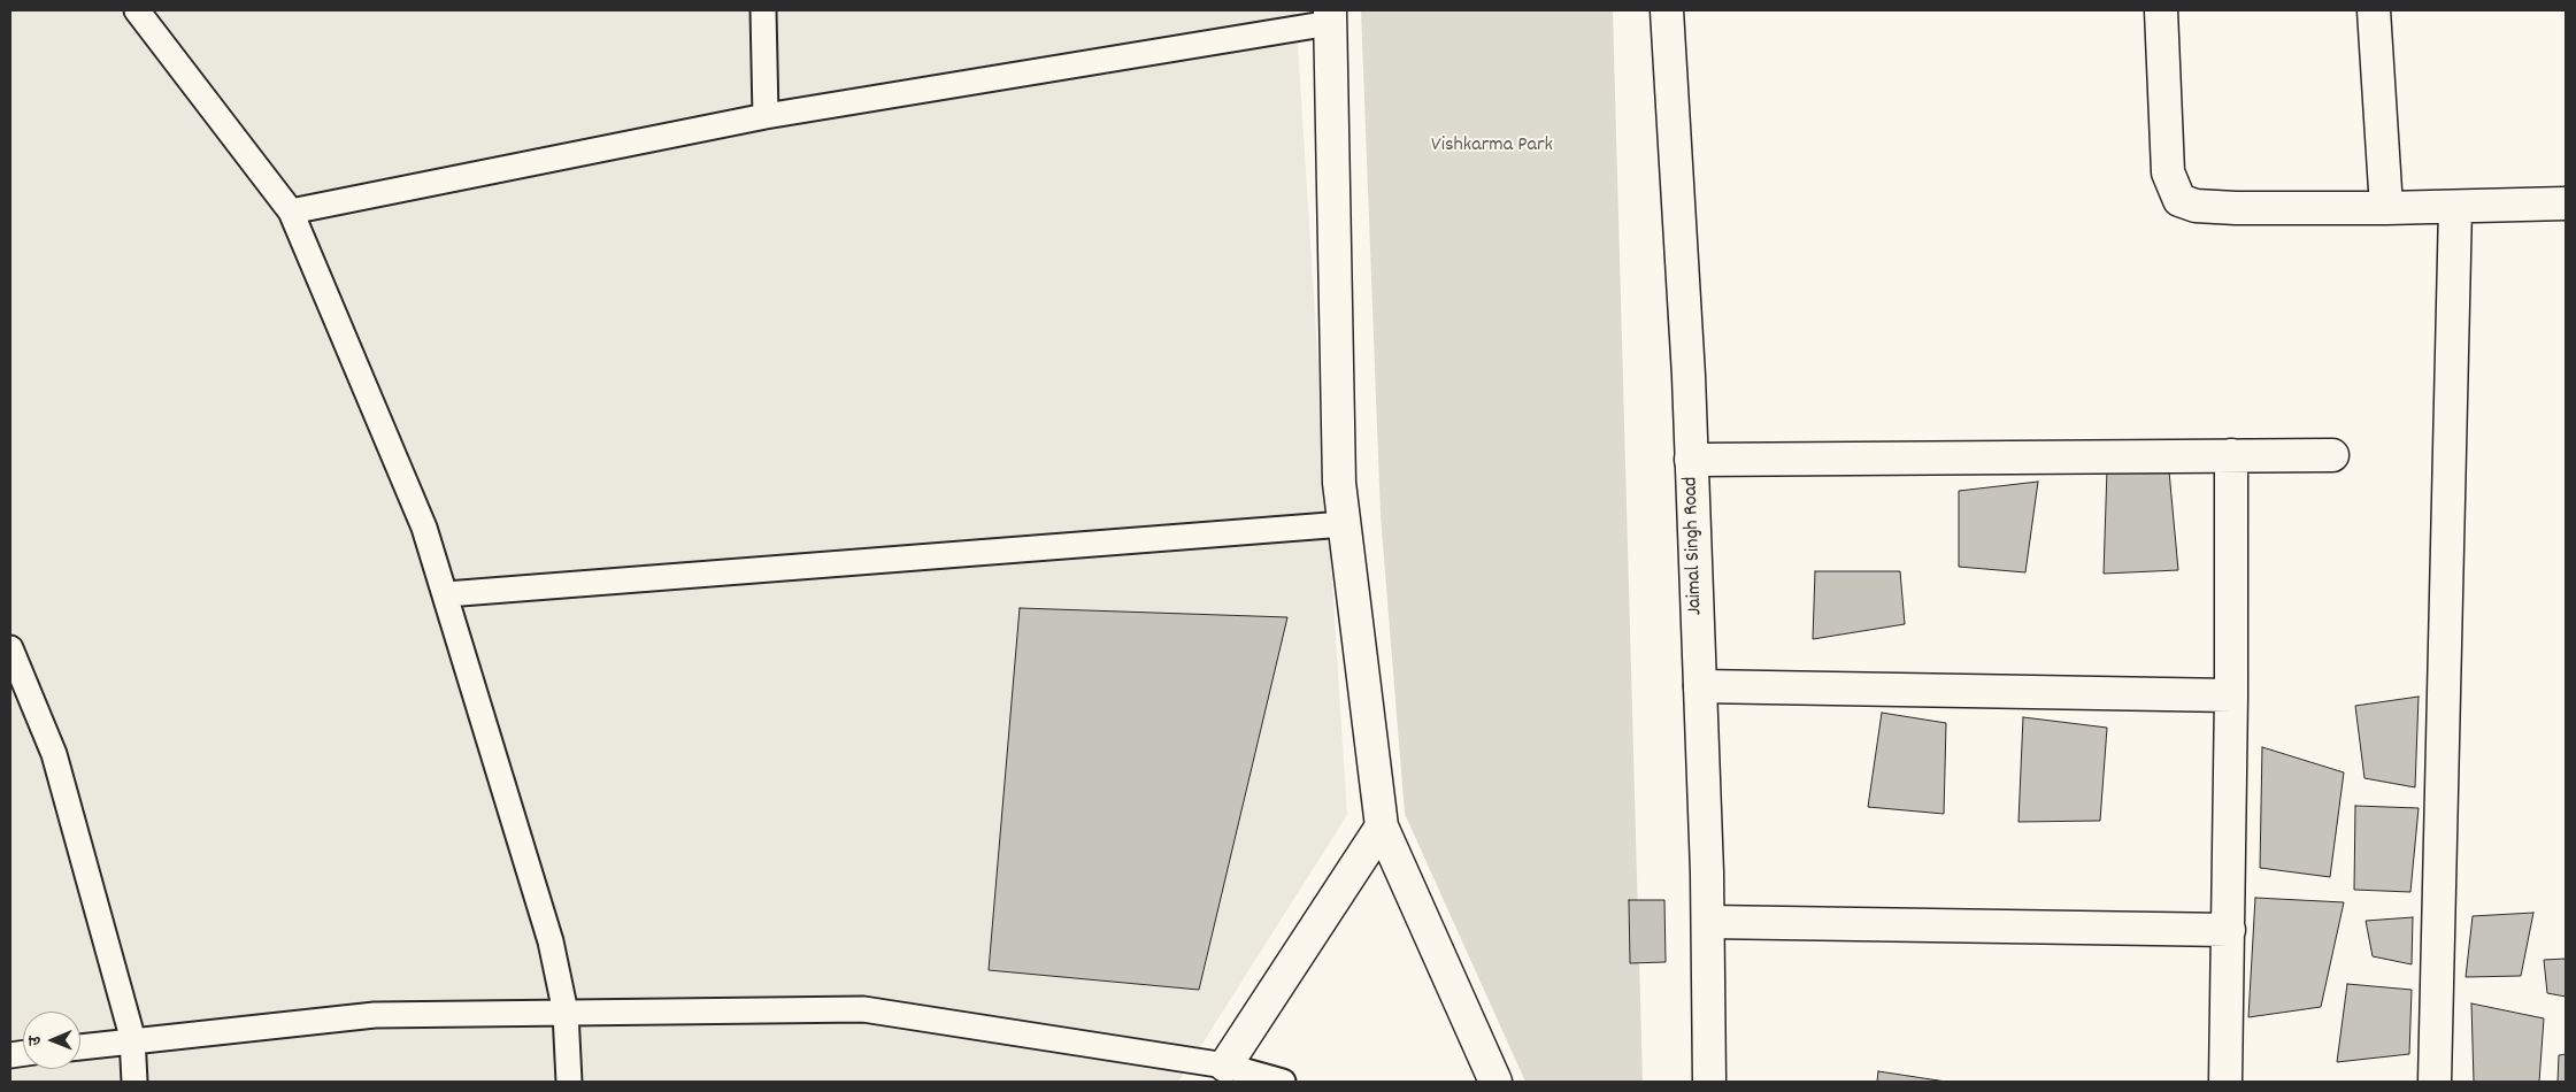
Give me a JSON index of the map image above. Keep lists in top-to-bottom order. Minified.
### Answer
{"streets":{"street":["Jaimal Singh Road"]},"parks":["Vishkarma Park"],"north":"left"}
